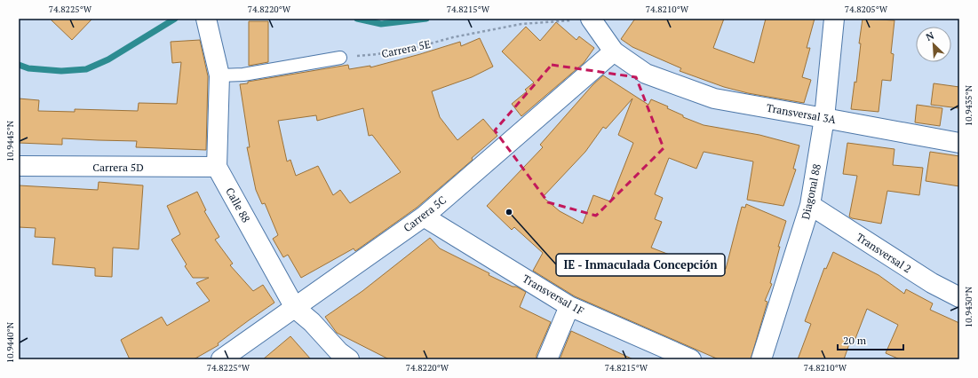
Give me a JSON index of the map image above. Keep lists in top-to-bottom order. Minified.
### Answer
{"streets":{"street":["Transversal 3A","Carrera 5D","Diagonal 88","Calle 88","Carrera 5C","Transversal 2","Transversal 1F"],"path":["Carrera 5E"]},"crossings":[["Carrera 5E","Transversal 3A"],["Transversal 3A","Diagonal 88"],["Transversal 3A","Carrera 5C"],["Carrera 5D","Calle 88"],["Diagonal 88","Transversal 2"],["Calle 88","Carrera 5C"],["Carrera 5C","Transversal 1F"]],"places":["IE - Inmaculada Concepción"],"scale_bar":"20 m","north":"top left","coordinates":["74.8225°W","74.8220°W","74.8215°W","74.8210°W","74.8205°W","10.9435°N","10.9445°N","10.9430°N","10.9440°N"]}
